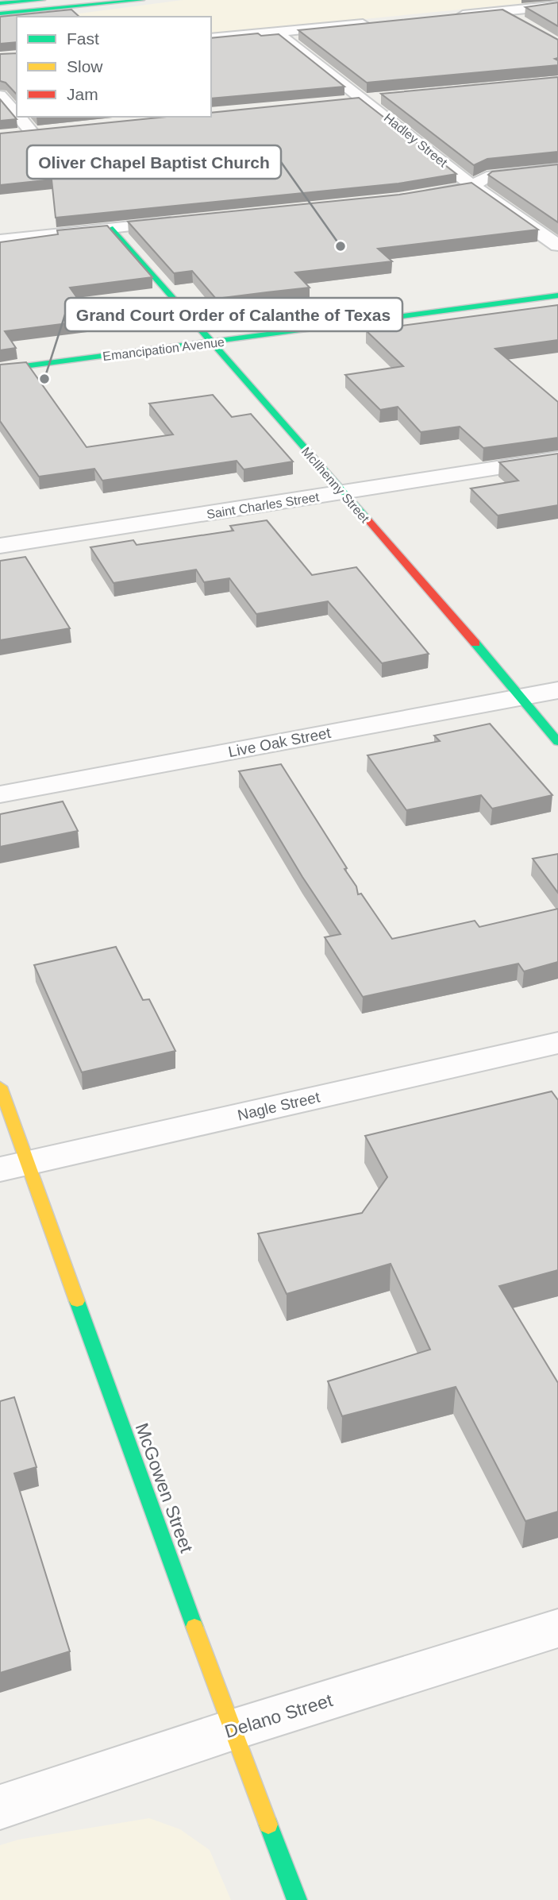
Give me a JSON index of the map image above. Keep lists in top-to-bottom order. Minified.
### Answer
{"streets":{"main road":["Emancipation Avenue","McIlhenny Street","McGowen Street"],"street":["Hadley Street","Saint Charles Street","Live Oak Street","Nagle Street","Delano Street"]},"crossings":[["Emancipation Avenue","McIlhenny Street"],["McIlhenny Street","Saint Charles Street"],["McIlhenny Street","Live Oak Street"],["Nagle Street","McGowen Street"],["McGowen Street","Delano Street"]],"places":["Oliver Chapel Baptist Church","Grand Court Order of Calanthe of Texas"],"legend":["Fast","Slow","Jam"]}
